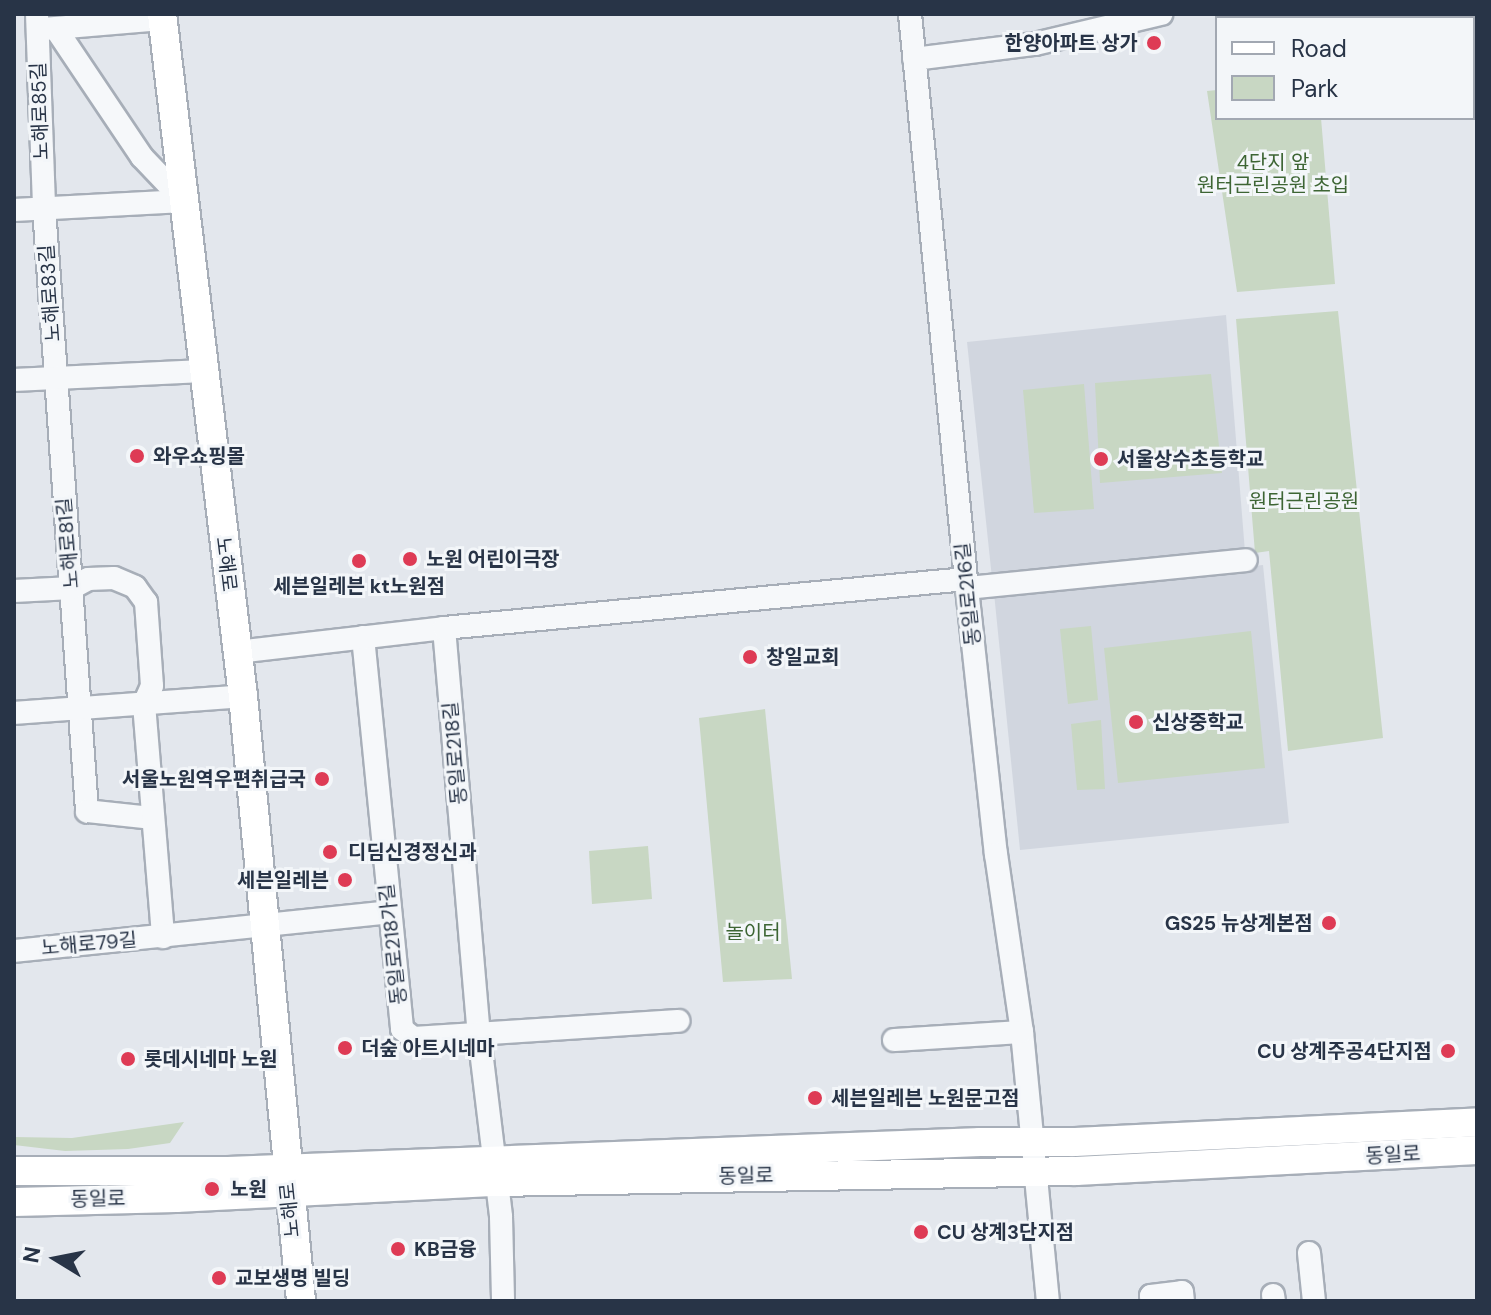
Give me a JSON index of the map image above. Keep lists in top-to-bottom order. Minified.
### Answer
{"streets":{"main road":["노해로","동일로"],"street":["노해로85길","노해로83길","노해로81길","동일로216길","동일로218길","노해로79길","동일로218가길"]},"crossings":[["노해로85길","노해로83길"],["노해로83길","노해로81길"],["노해로81길","노해로79길"],["노해로","노해로79길"],["노해로","동일로"],["동일로216길","동일로"],["동일로218길","동일로218가길"],["동일로218길","동일로"]],"parks":["4단지 앞 원터근린공원 초입","원터근린공원","놀이터"],"places":["한양아파트 상가","와우쇼핑몰","서울상수초등학교","노원 어린이극장","세븐일레븐 kt노원점","창일교회","신상중학교","서울노원역우편취급국","디딤신경정신과","세븐일레븐","GS25 뉴상계본점","더숲 아트시네마","CU 상계주공4단지점","롯데시네마 노원","세븐일레븐 노원문고점","노원","CU 상계3단지점","KB금융","교보생명 빌딩"],"legend":["Road","Park"],"north":"left"}
